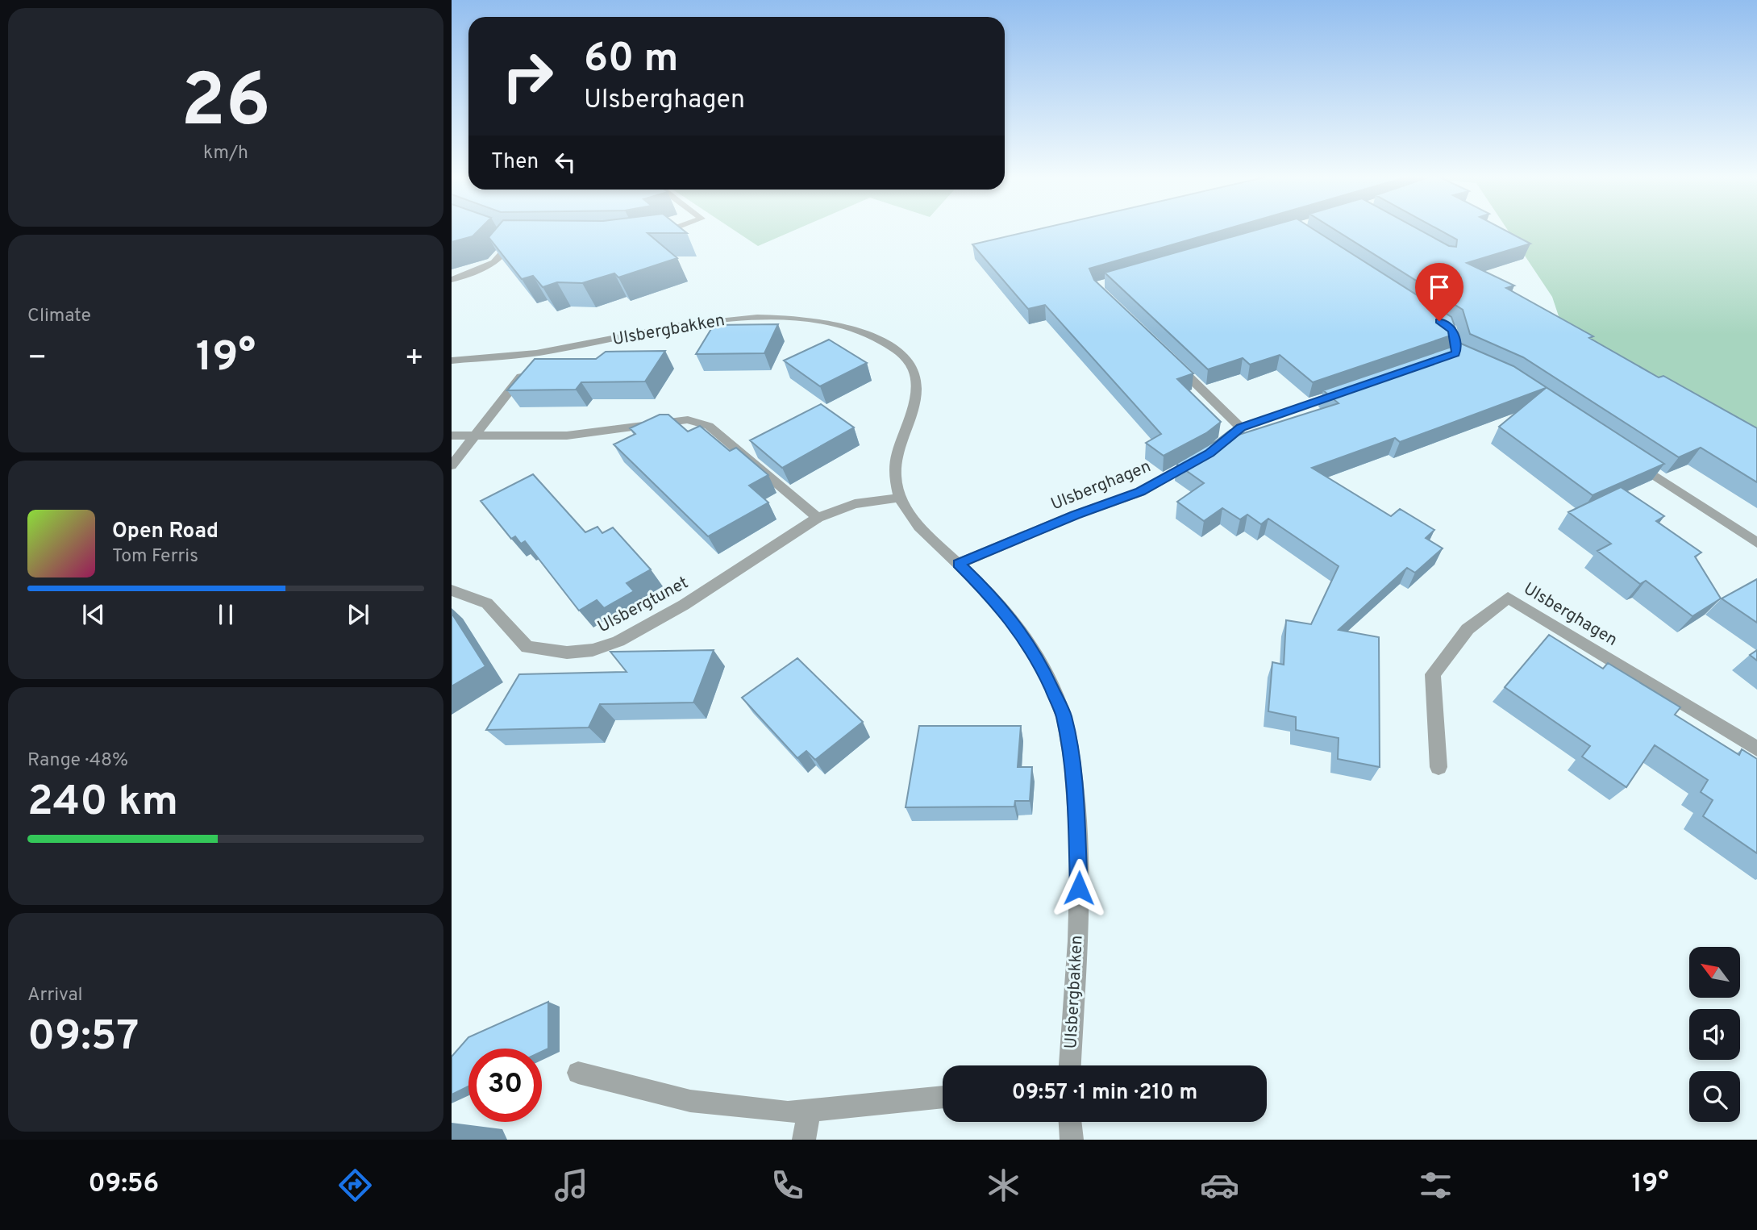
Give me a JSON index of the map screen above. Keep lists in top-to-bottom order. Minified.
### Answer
{"streets":{"street":["Ulsbergbakken","Ulsberghagen","Ulsbergtunet"]},"crossings":[["Ulsbergbakken","Ulsberghagen"],["Ulsbergbakken","Ulsbergtunet"]],"north":"top left","page":{"tile":[["26","km/h"],"Climate",["Range · 48%","240 km"],["Arrival","09:57"]],"turn":["60 m","Ulsberghagen"],"then":"Then","heat":["−","19°","+"],"song":["Open Road","Tom Ferris"],"limit":"30","trip":"09:57 · 1 min · 210 m","tabs":["09:56","19°"]}}
